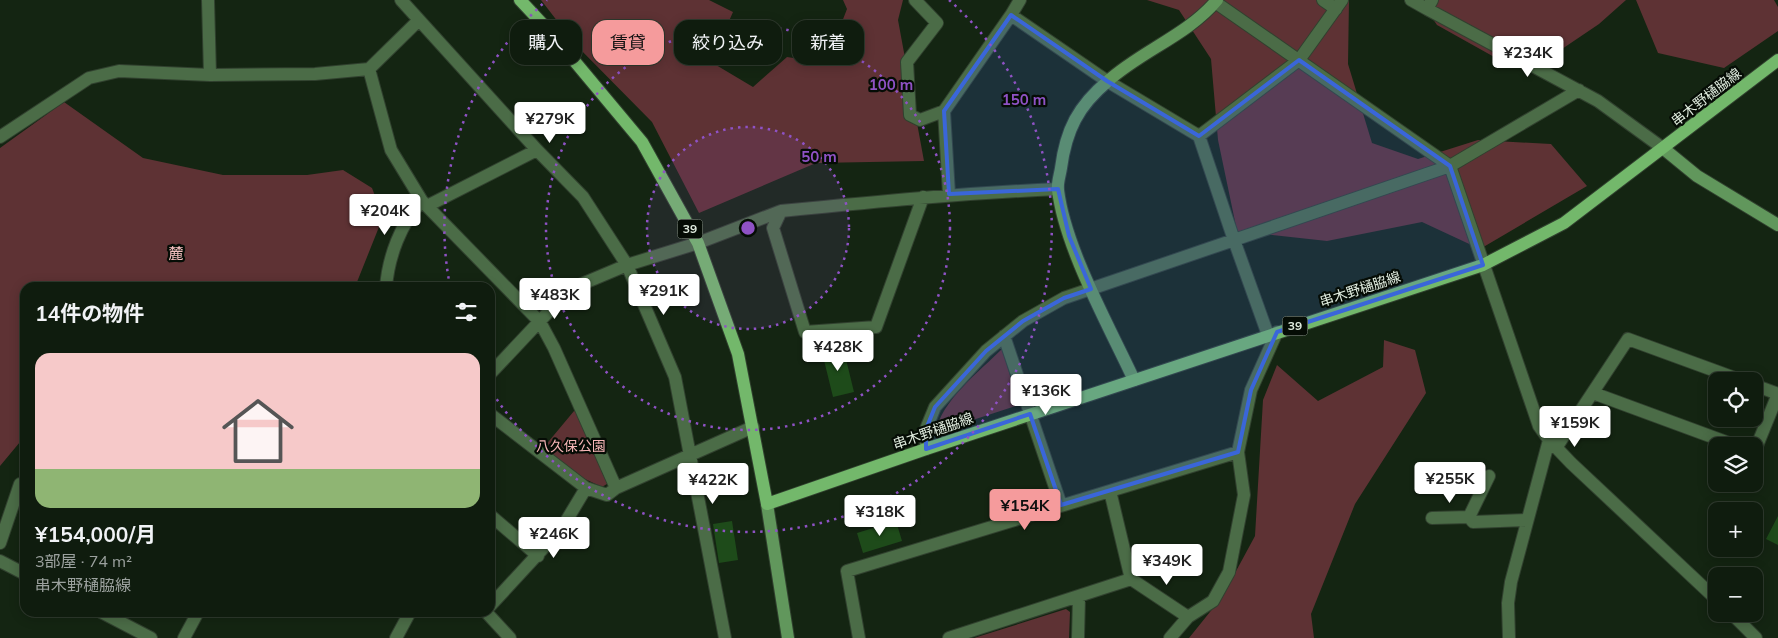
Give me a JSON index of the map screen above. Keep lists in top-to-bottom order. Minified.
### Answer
{"streets":{"main road":["串木野樋脇線","39"]},"crossings":[["串木野樋脇線","39"]],"districts":["麓"],"parks":["八久保公園"],"page":{"chip":["購入","賃貸","絞り込み","新着"],"price":["¥234K","¥279K","¥204K","¥291K","¥483K","¥428K","¥136K","¥159K","¥255K","¥422K","¥154K","¥318K","¥246K","¥349K"],"heading":"14件の物件","list":[{"name":"¥154,000/月","note":"3部屋 · 74 m² · 串木野樋脇線"}],"map_buttons":["+","−"]},"rings":["100 m","150 m","50 m"]}
